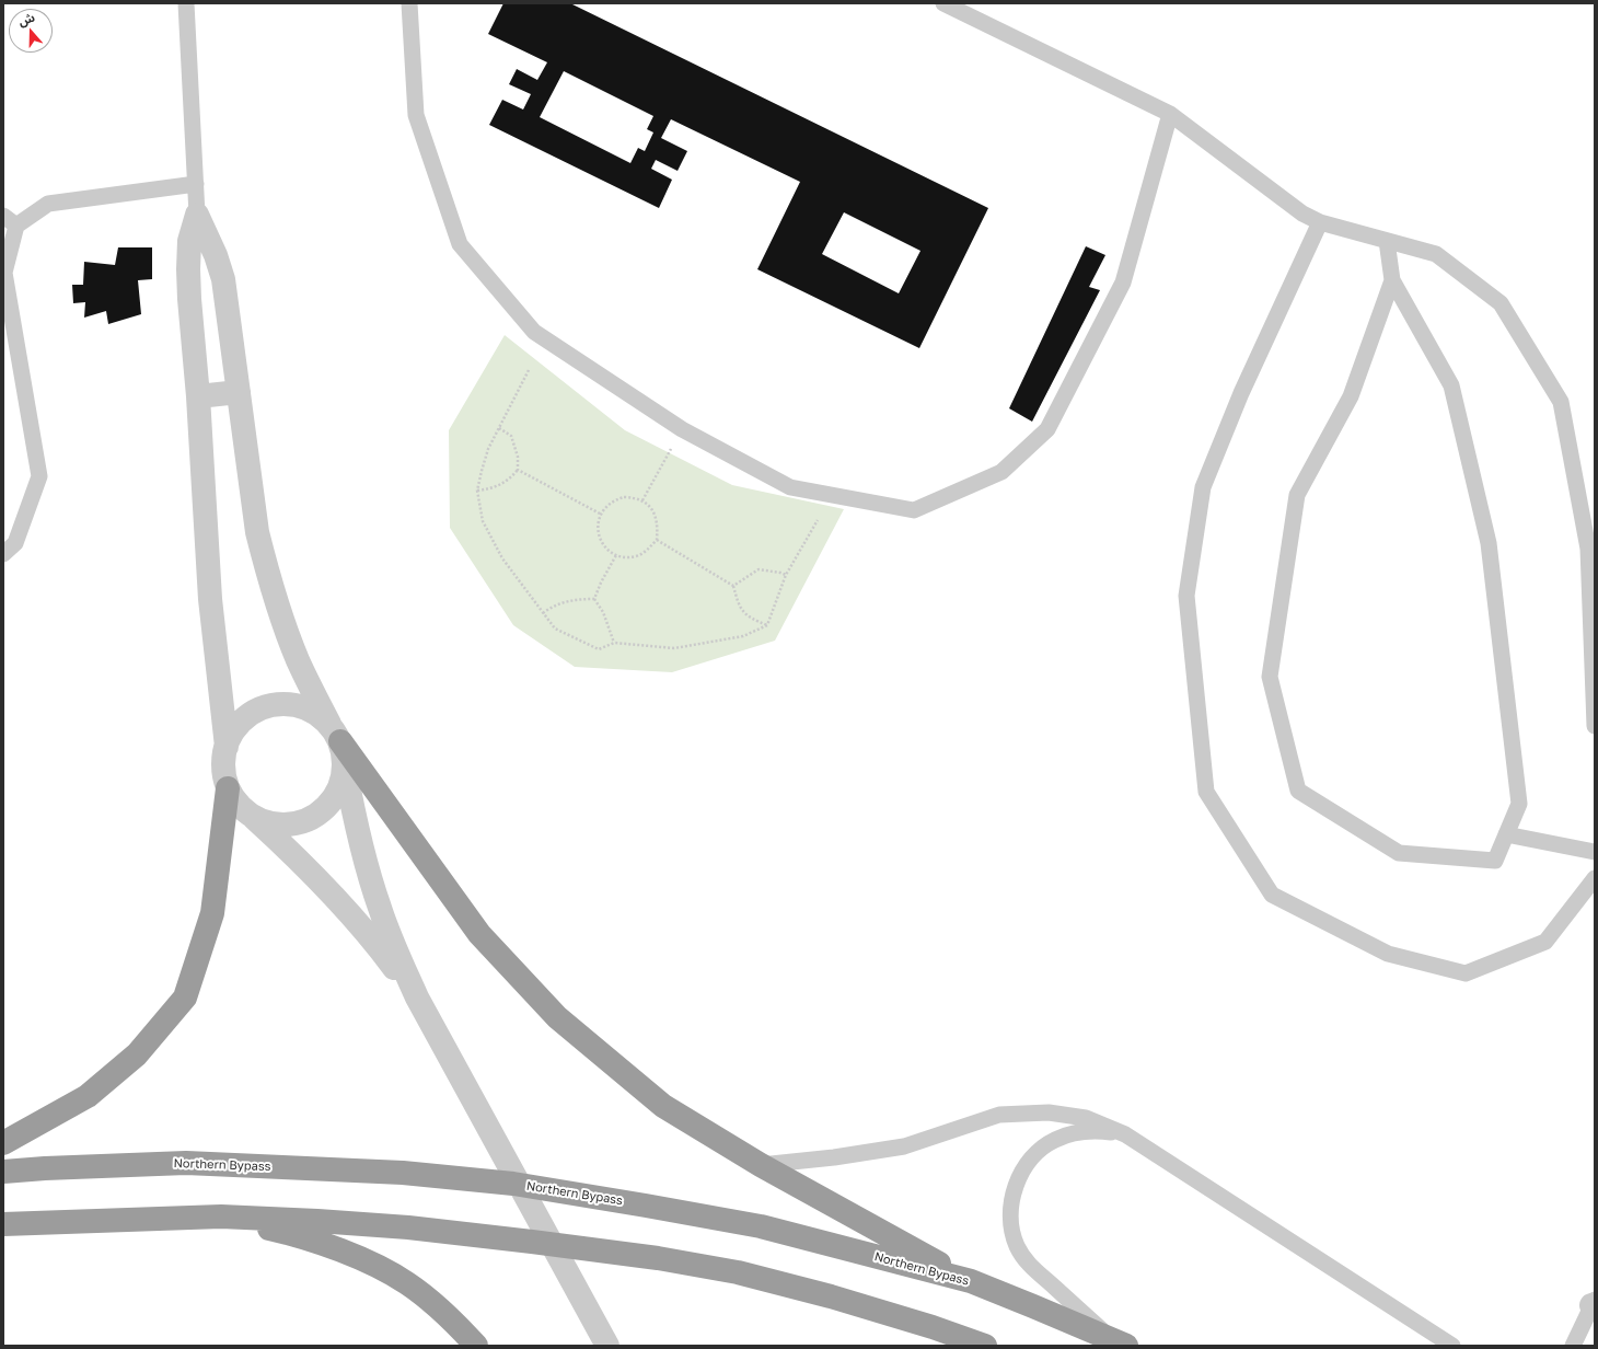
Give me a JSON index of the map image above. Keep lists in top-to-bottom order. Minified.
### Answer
{"streets":{"highway":["Northern Bypass"]},"north":"top"}
